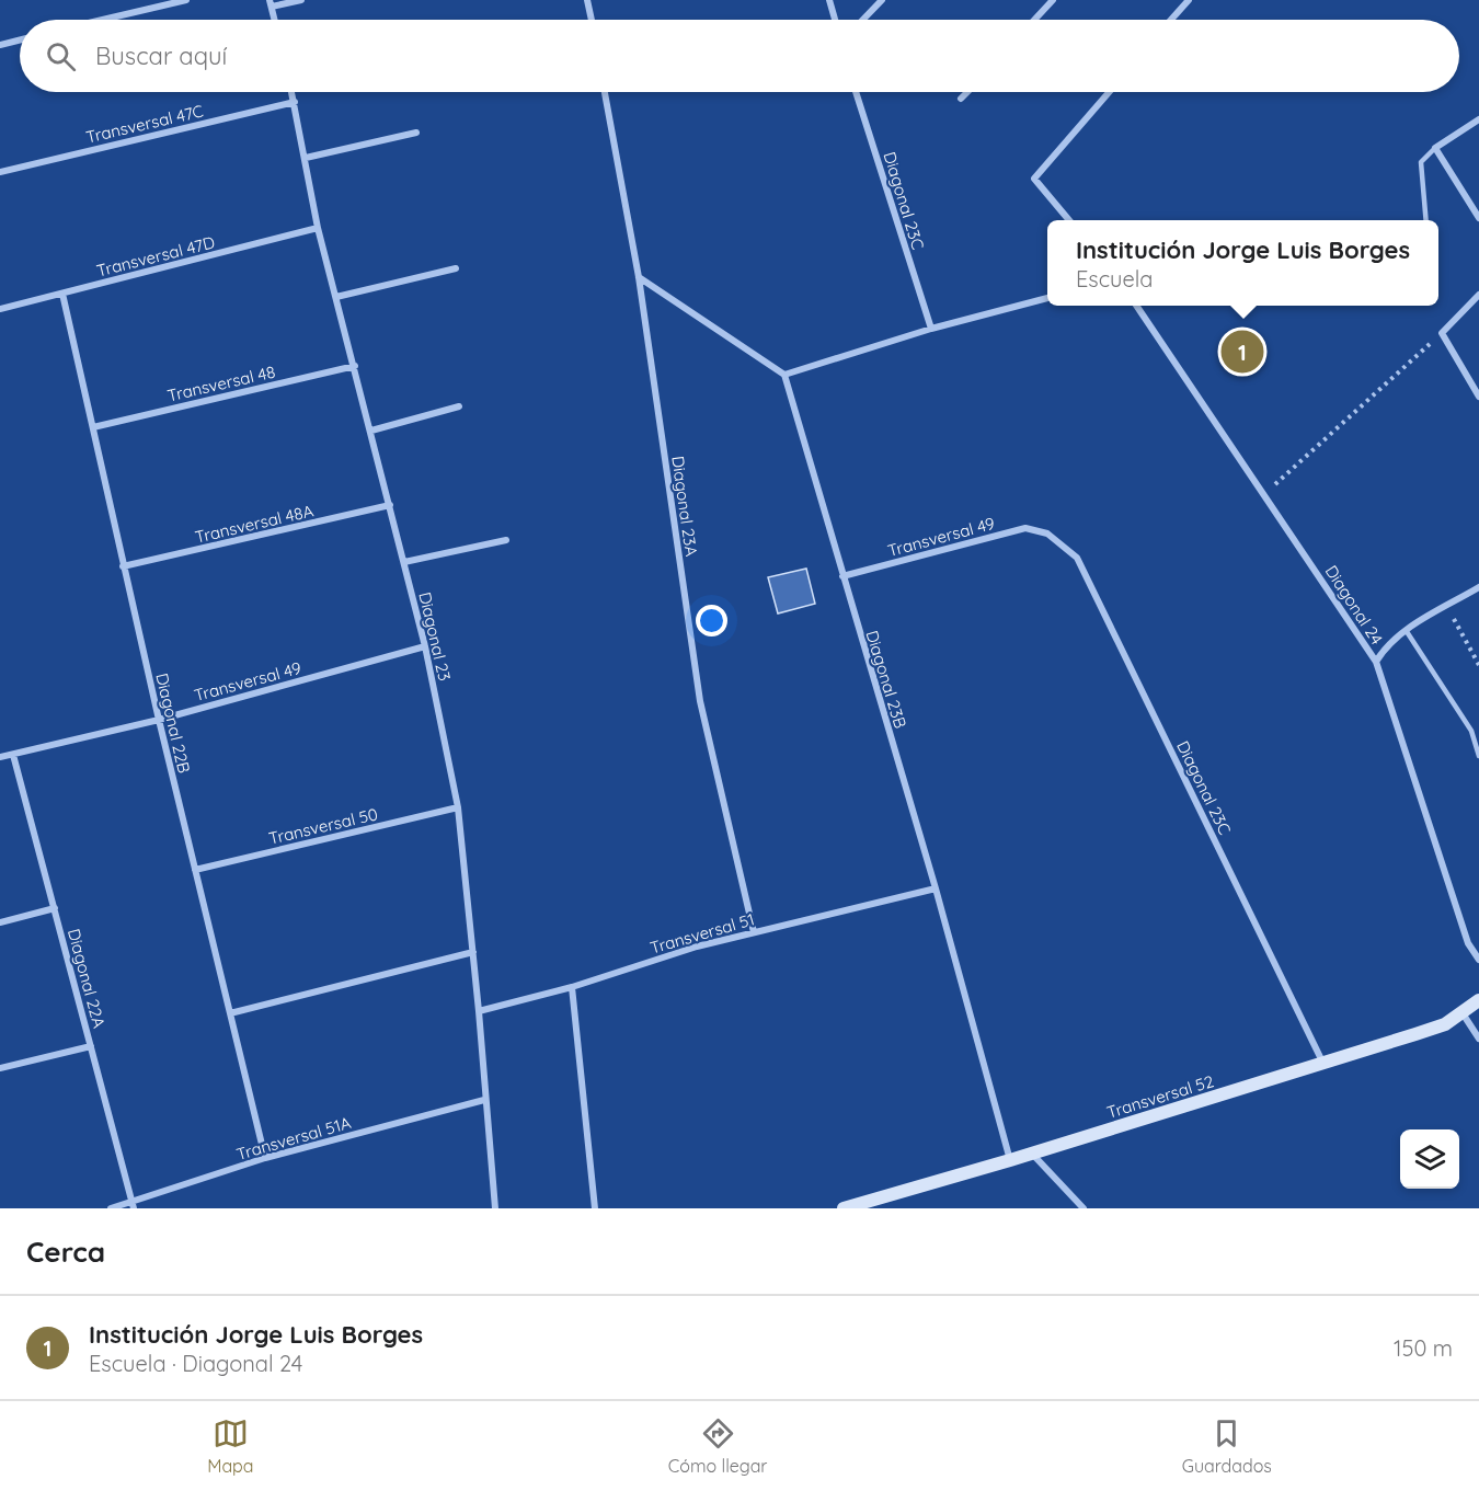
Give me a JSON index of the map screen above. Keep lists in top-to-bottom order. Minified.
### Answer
{"streets":{"street":["Transversal 47C","Diagonal 23C","Transversal 47D","Transversal 48","Diagonal 23A","Transversal 48A","Transversal 49","Diagonal 24","Diagonal 23","Diagonal 23B","Diagonal 22B","Transversal 50","Transversal 51","Diagonal 22A","Transversal 52","Transversal 51A"]},"crossings":[["Transversal 47C","Diagonal 23"],["Diagonal 23C","Transversal 49"],["Diagonal 23C","Transversal 52"],["Transversal 47D","Diagonal 23"],["Transversal 47D","Diagonal 22B"],["Transversal 48","Diagonal 23"],["Transversal 48","Diagonal 22B"],["Diagonal 23A","Transversal 51"],["Transversal 48A","Diagonal 23"],["Transversal 48A","Diagonal 22B"],["Transversal 49","Diagonal 23"],["Transversal 49","Diagonal 23B"],["Transversal 49","Diagonal 22B"],["Transversal 49","Diagonal 22A"],["Diagonal 23","Transversal 50"],["Diagonal 23","Transversal 51"],["Diagonal 23","Transversal 51A"],["Diagonal 23B","Transversal 51"],["Diagonal 23B","Transversal 52"],["Diagonal 22B","Transversal 50"],["Diagonal 22B","Transversal 51A"],["Diagonal 22A","Transversal 51A"]],"page":{"search":"Buscar aquí","popup":["Institución Jorge Luis Borges","Escuela"],"pins":"1","heading":"Cerca","list":[{"mark":"1","name":"Institución Jorge Luis Borges","note":"Escuela · Diagonal 24","value":"150 m"}],"nav":["Mapa","Cómo llegar","Guardados"]}}
